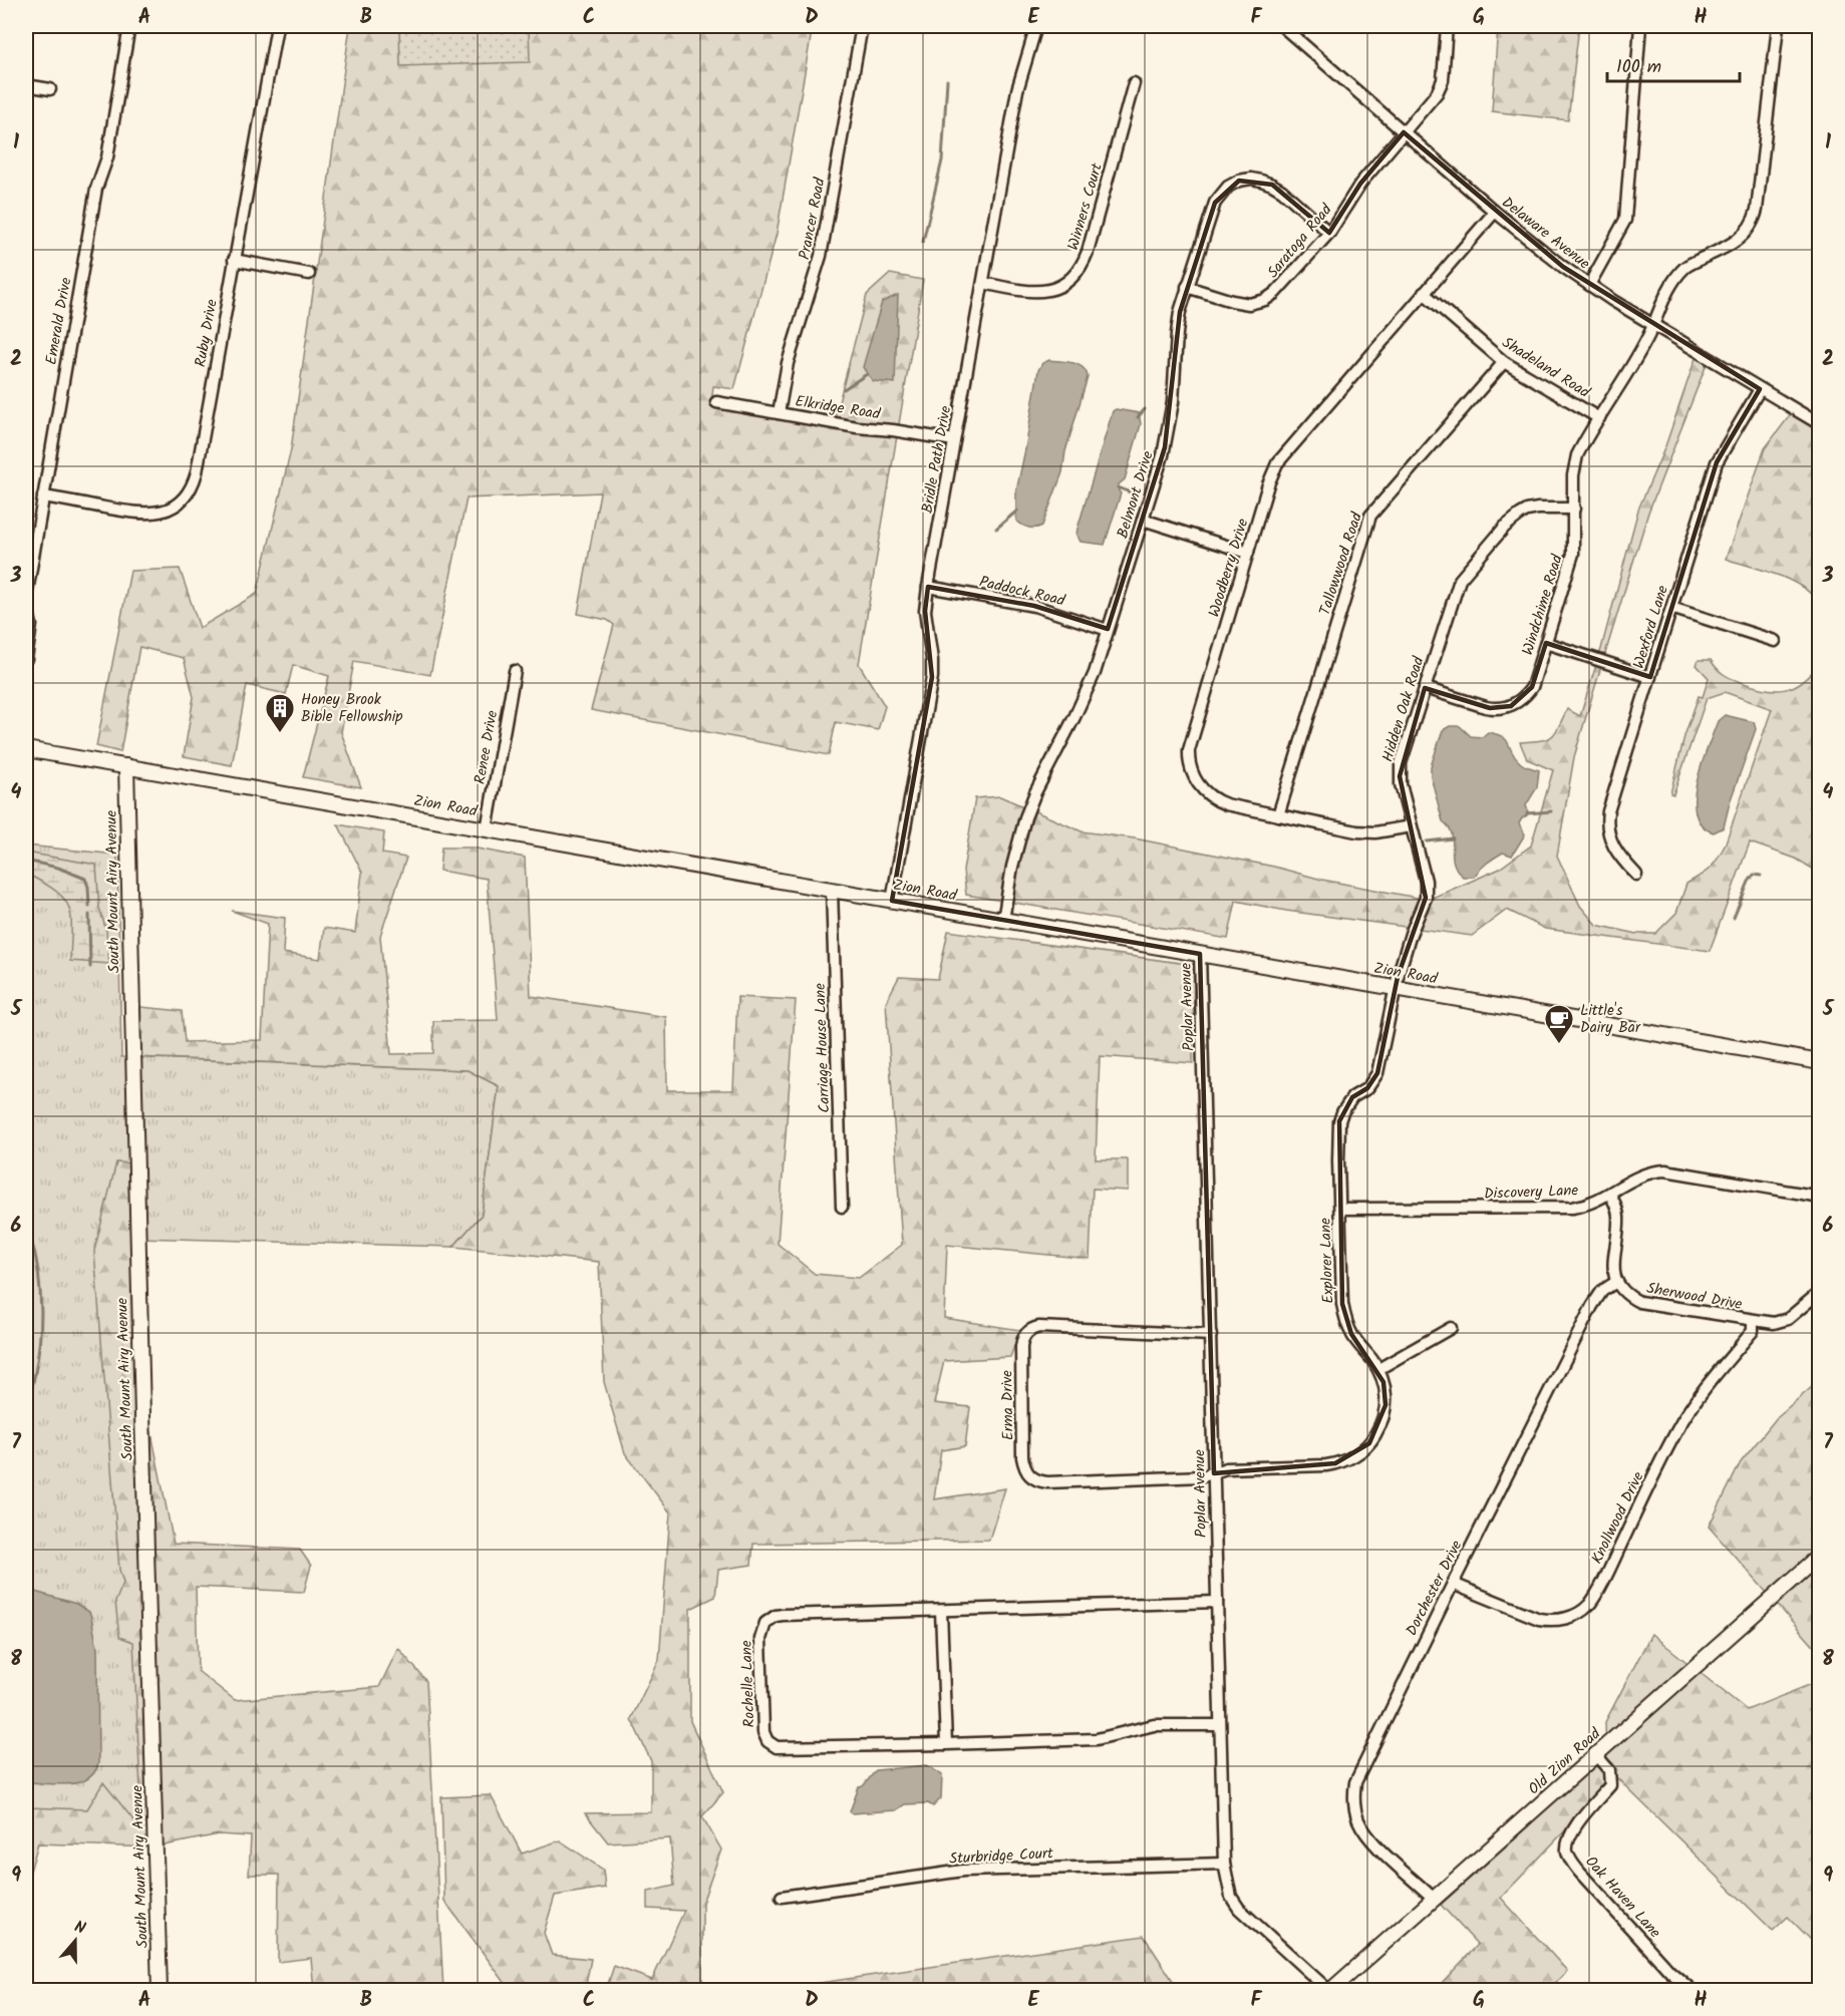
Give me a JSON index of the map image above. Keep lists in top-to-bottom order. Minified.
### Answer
{"streets":{"street":["Winners Court","Prancer Road","Delaware Avenue","Saratoga Road","Emerald Drive","Ruby Drive","Shadeland Road","Elkridge Road","Bridle Path Drive","Belmont Drive","Tallowwood Road","Woodberry Drive","Paddock Road","Windchime Road","Wexford Lane","Hidden Oak Road","Renee Drive","Zion Road","South Mount Airy Avenue","Poplar Avenue","Carriage House Lane","Discovery Lane","Explorer Lane","Sherwood Drive","Erma Drive","Knollwood Drive","Dorchester Drive","Rochelle Lane","Old Zion Road","Sturbridge Court","Oak Haven Lane"]},"crossings":[["Winners Court","Bridle Path Drive"],["Prancer Road","Elkridge Road"],["Delaware Avenue","Saratoga Road"],["Delaware Avenue","Woodberry Drive"],["Delaware Avenue","Windchime Road"],["Delaware Avenue","Wexford Lane"],["Saratoga Road","Belmont Drive"],["Emerald Drive","Ruby Drive"],["Shadeland Road","Tallowwood Road"],["Shadeland Road","Woodberry Drive"],["Shadeland Road","Windchime Road"],["Elkridge Road","Bridle Path Drive"],["Bridle Path Drive","Paddock Road"],["Bridle Path Drive","Zion Road"],["Belmont Drive","Paddock Road"],["Belmont Drive","Zion Road"],["Tallowwood Road","Woodberry Drive"],["Woodberry Drive","Hidden Oak Road"],["Windchime Road","Hidden Oak Road"],["Hidden Oak Road","Zion Road"],["Hidden Oak Road","Explorer Lane"],["Renee Drive","Zion Road"],["Zion Road","South Mount Airy Avenue"],["Zion Road","Poplar Avenue"],["Zion Road","Carriage House Lane"],["Zion Road","Explorer Lane"],["Poplar Avenue","Explorer Lane"],["Poplar Avenue","Erma Drive"],["Poplar Avenue","Rochelle Lane"],["Poplar Avenue","Old Zion Road"],["Poplar Avenue","Sturbridge Court"],["Discovery Lane","Explorer Lane"],["Explorer Lane","Erma Drive"],["Sherwood Drive","Knollwood Drive"],["Sherwood Drive","Dorchester Drive"],["Knollwood Drive","Dorchester Drive"],["Dorchester Drive","Old Zion Road"],["Old Zion Road","Oak Haven Lane"]],"places":{"building":["Honey Brook Bible Fellowship"],"cafe":["Little's Dairy Bar"]},"scale_bar":"100 m","north":"top","grid":{"columns":["A","B","C","D","E","F","G","H"],"rows":["1","2","3","4","5","6","7","8","9"]}}
